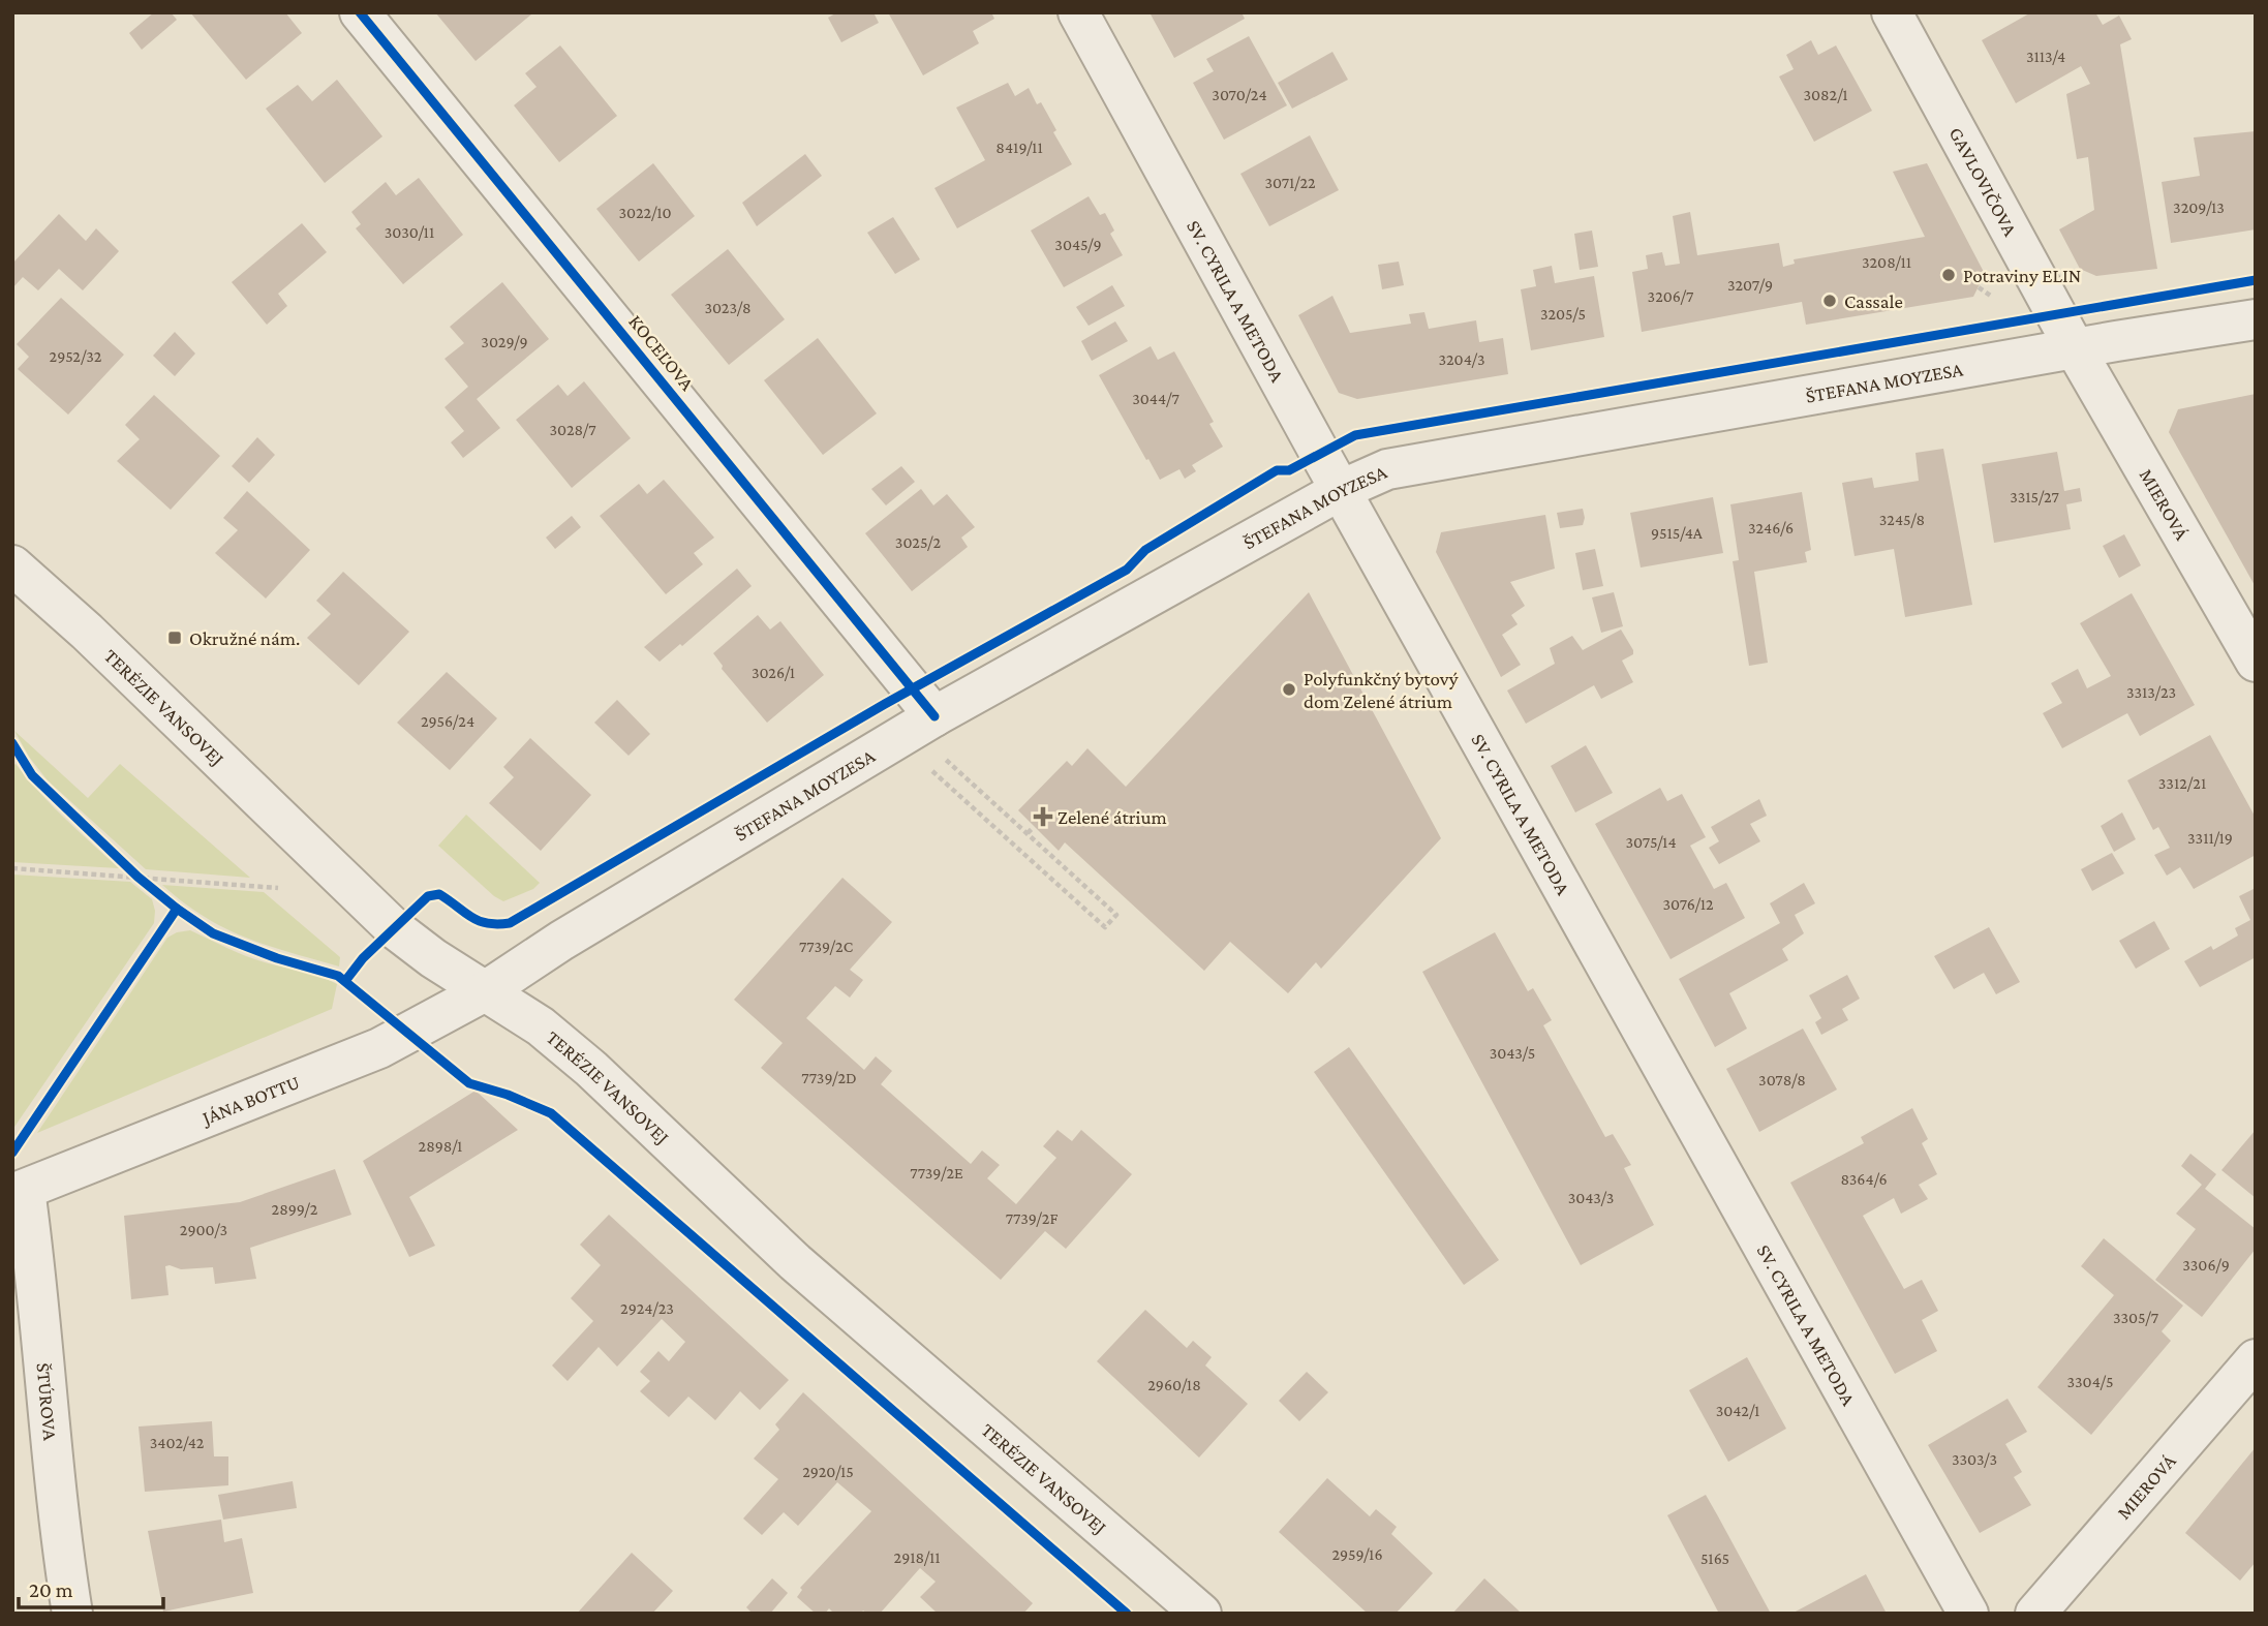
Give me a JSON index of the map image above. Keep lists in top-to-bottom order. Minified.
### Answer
{"streets":{"street":["GAVLOVIČOVA","SV. CYRILA A METODA","KOCEĽOVA","ŠTEFANA MOYZESA","MIEROVÁ","TERÉZIE VANSOVEJ","JÁNA BOTTU","ŠTÚROVA"]},"crossings":[["GAVLOVIČOVA","ŠTEFANA MOYZESA"],["GAVLOVIČOVA","MIEROVÁ"],["SV. CYRILA A METODA","ŠTEFANA MOYZESA"],["KOCEĽOVA","ŠTEFANA MOYZESA"],["ŠTEFANA MOYZESA","MIEROVÁ"],["ŠTEFANA MOYZESA","TERÉZIE VANSOVEJ"],["ŠTEFANA MOYZESA","JÁNA BOTTU"],["TERÉZIE VANSOVEJ","JÁNA BOTTU"],["JÁNA BOTTU","ŠTÚROVA"]],"places":{"other":["Potraviny ELIN","Cassale","Polyfunkčný bytový dom Zelené átrium"],"transit":["Okružné nám."],"health":["Zelené átrium"]},"house_numbers":["3113/4","3070/24","3082/1","8419/11","3071/22","3209/13","3022/10","3030/11","3045/9","3208/11","3207/9","3206/7","3023/8","3205/5","3029/9","2952/32","3204/3","3044/7","3028/7","3315/27","3245/8","3246/6","9515/4A","3025/2","3026/1","3313/23","2956/24","3312/21","3311/19","3075/14","3076/12","7739/2C","3043/5","7739/2D","3078/8","2898/1","7739/2E","8364/6","3043/3","2899/2","7739/2F","2900/3","3306/9","2924/23","3305/7","3304/5","2960/18","3042/1","3402/42","3303/3","2920/15","2959/16","2918/11","5165"],"scale_bar":"20 m"}
